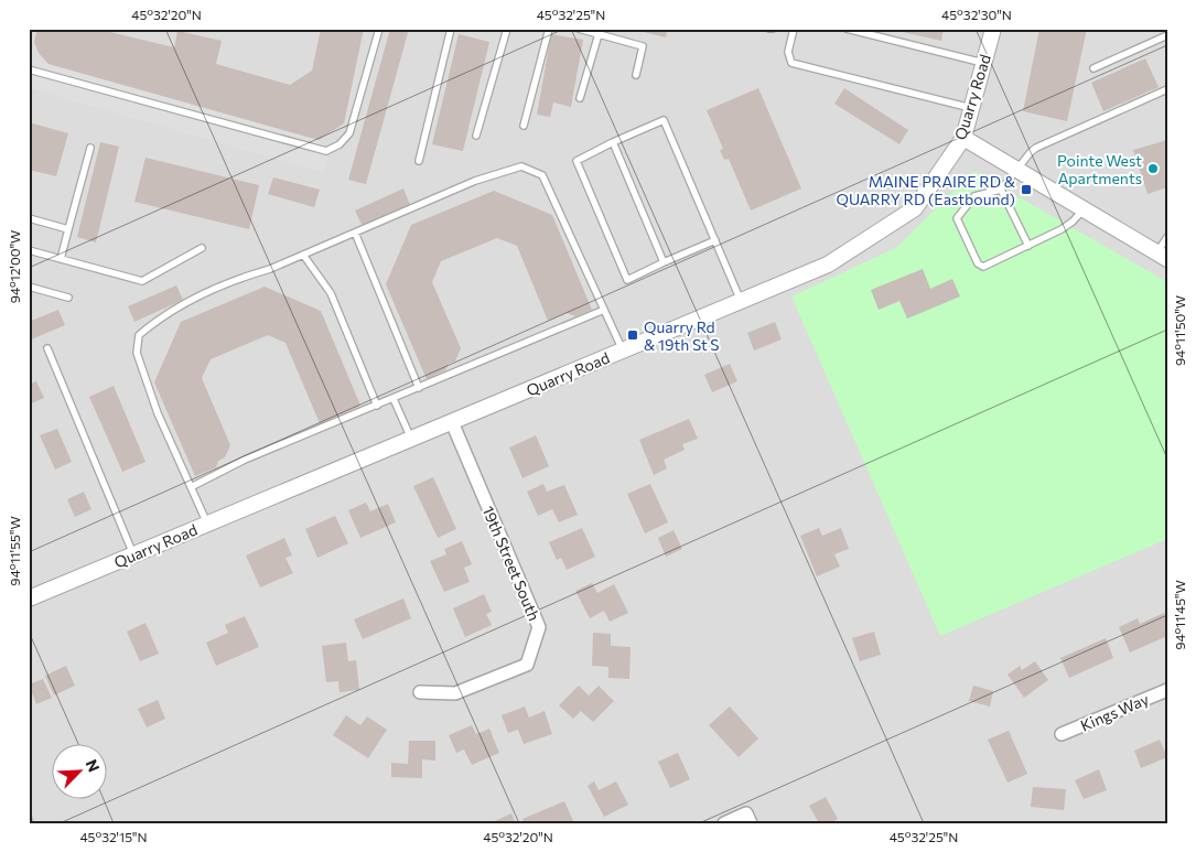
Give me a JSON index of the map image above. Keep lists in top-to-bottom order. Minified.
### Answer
{"streets":{"street":["Quarry Road","19th Street South","Kings Way"]},"crossings":[["Quarry Road","19th Street South"]],"places":{"other":["Pointe West Apartments"],"transit":["MAINE PRAIRE RD & QUARRY RD (Eastbound)","Quarry Rd & 19th St S"]},"north":"top right","coordinates":["45°32'20\"N","45°32'25\"N","45°32'30\"N","94°12'00\"W","94°11'50\"W","94°11'55\"W","94°11'45\"W","45°32'15\"N"]}
